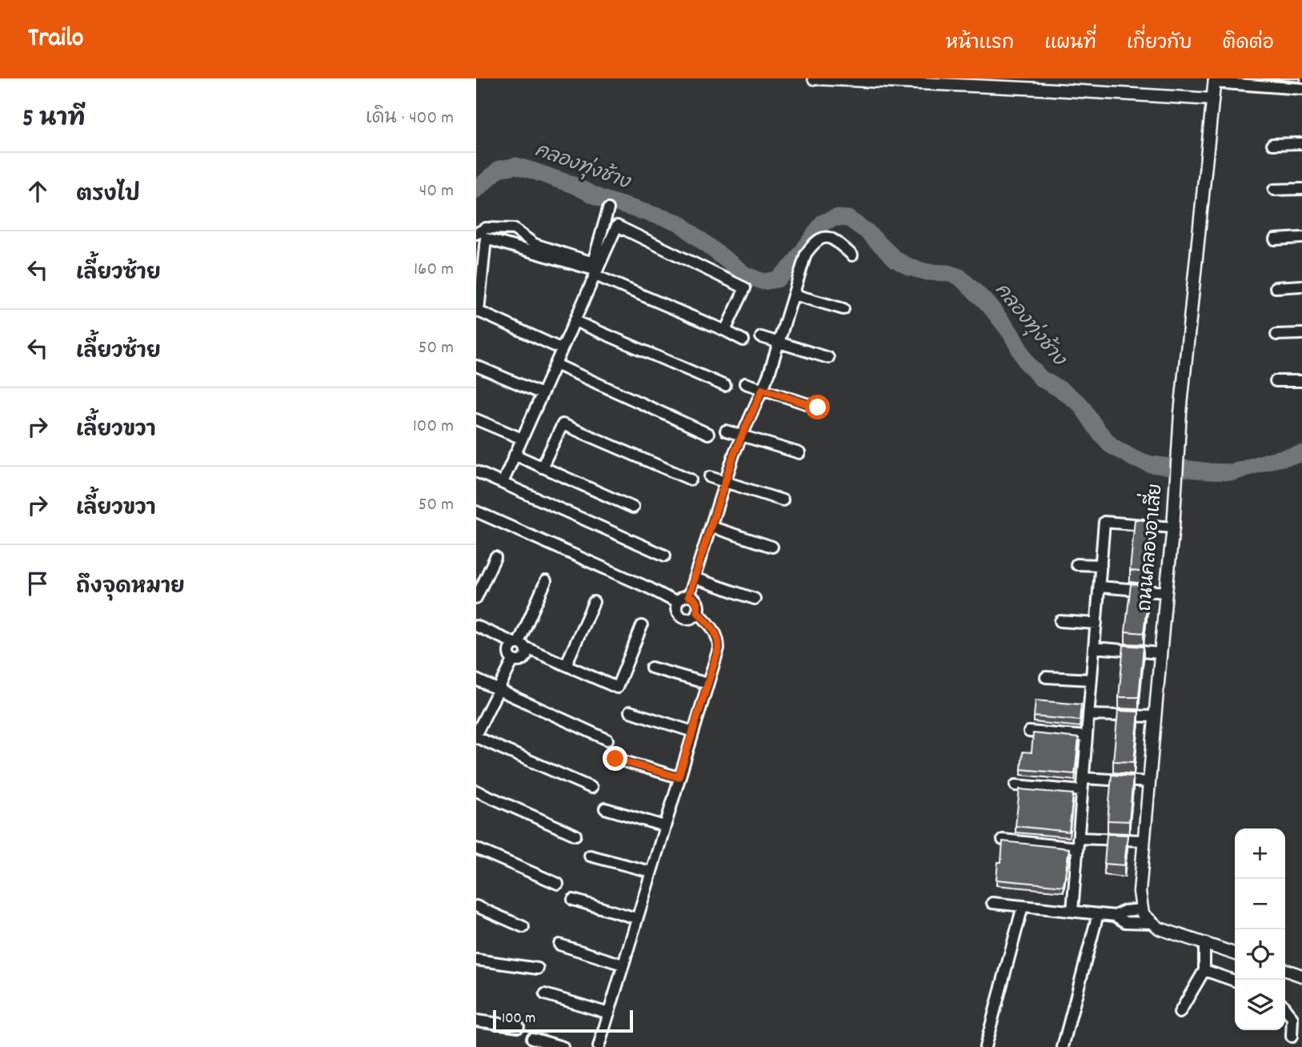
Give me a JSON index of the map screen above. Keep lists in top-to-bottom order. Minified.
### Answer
{"streets":{"street":["ถนนคลองอาเสี่ย"]},"water":["คลองทุ่งช้าง"],"scale_bar":"100 m","page":{"header":"Trailo","nav":["หน้าแรก","แผนที่","เกี่ยวกับ","ติดต่อ"],"heading":["5 นาที","เดิน · 400 m"],"list":[["ตรงไป","40 m"],["เลี้ยวซ้าย","160 m"],["เลี้ยวซ้าย","50 m"],["เลี้ยวขวา","100 m"],["เลี้ยวขวา","50 m"],"ถึงจุดหมาย"],"map_buttons":["+","−"],"scale":"100 m"}}
